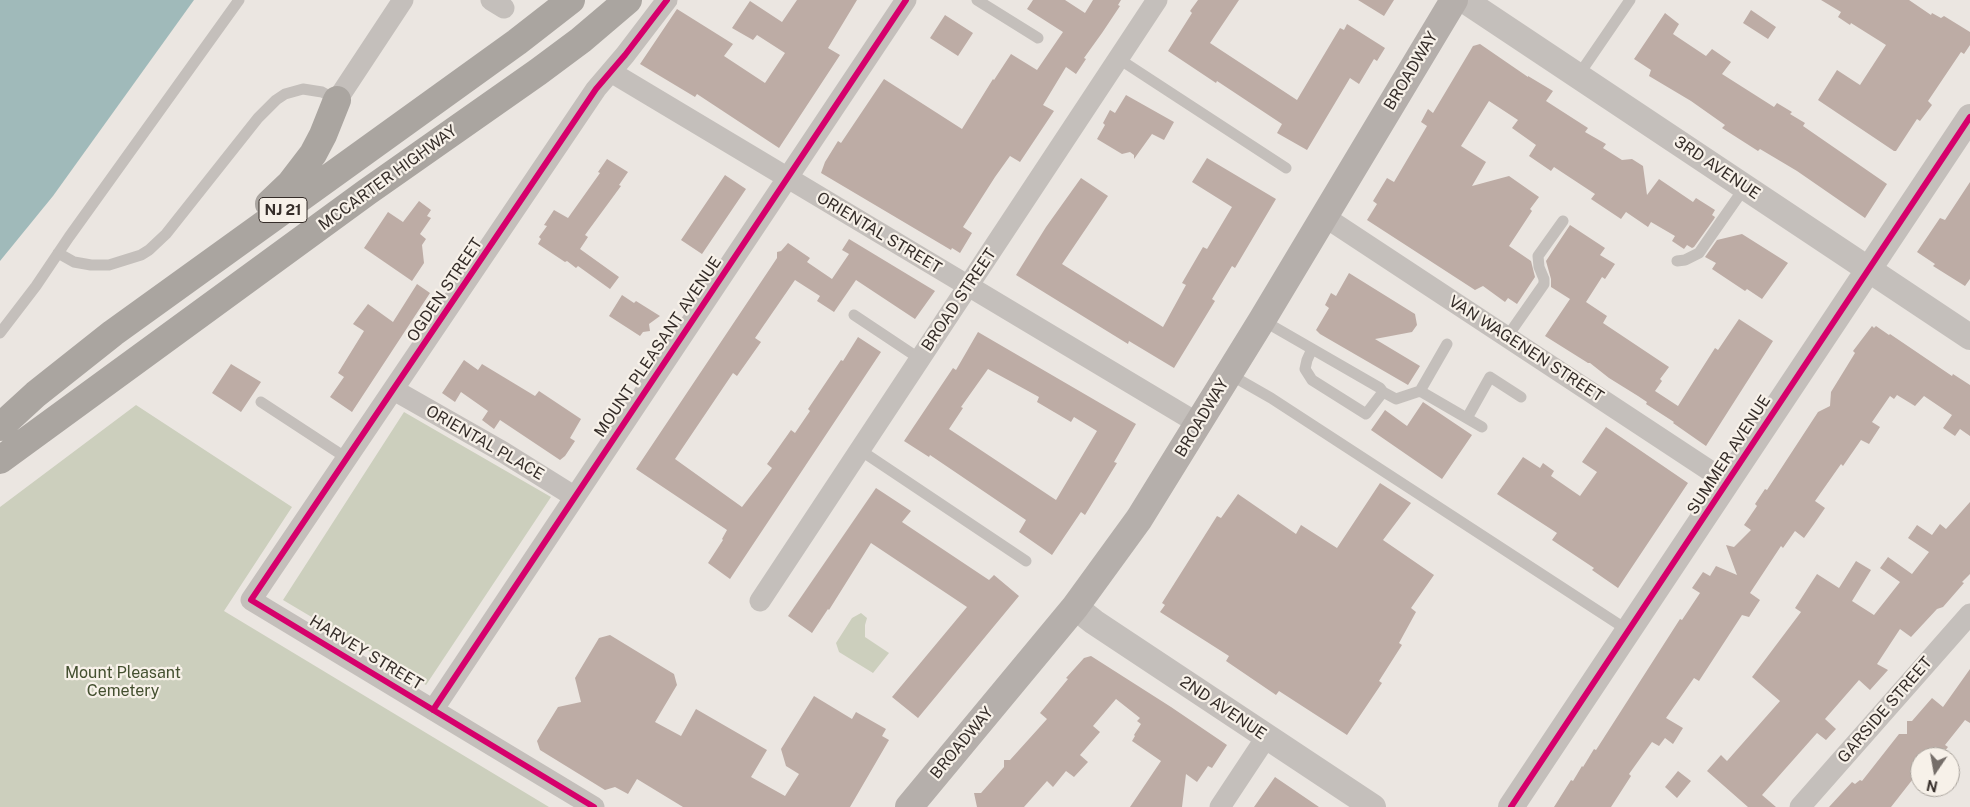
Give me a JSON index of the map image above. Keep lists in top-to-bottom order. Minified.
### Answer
{"streets":{"highway":["MCCARTER HIGHWAY","NJ 21"],"main road":["BROADWAY"],"street":["3RD AVENUE","ORIENTAL STREET","OGDEN STREET","BROAD STREET","MOUNT PLEASANT AVENUE","VAN WAGENEN STREET","ORIENTAL PLACE","SUMMER AVENUE","HARVEY STREET","2ND AVENUE","GARSIDE STREET"]},"crossings":[["BROADWAY","ORIENTAL STREET"],["BROADWAY","VAN WAGENEN STREET"],["BROADWAY","2ND AVENUE"],["3RD AVENUE","SUMMER AVENUE"],["ORIENTAL STREET","OGDEN STREET"],["ORIENTAL STREET","BROAD STREET"],["ORIENTAL STREET","MOUNT PLEASANT AVENUE"],["OGDEN STREET","ORIENTAL PLACE"],["OGDEN STREET","HARVEY STREET"],["MOUNT PLEASANT AVENUE","ORIENTAL PLACE"],["MOUNT PLEASANT AVENUE","HARVEY STREET"],["VAN WAGENEN STREET","SUMMER AVENUE"]],"parks":["Mount Pleasant Cemetery"],"north":"bottom"}
